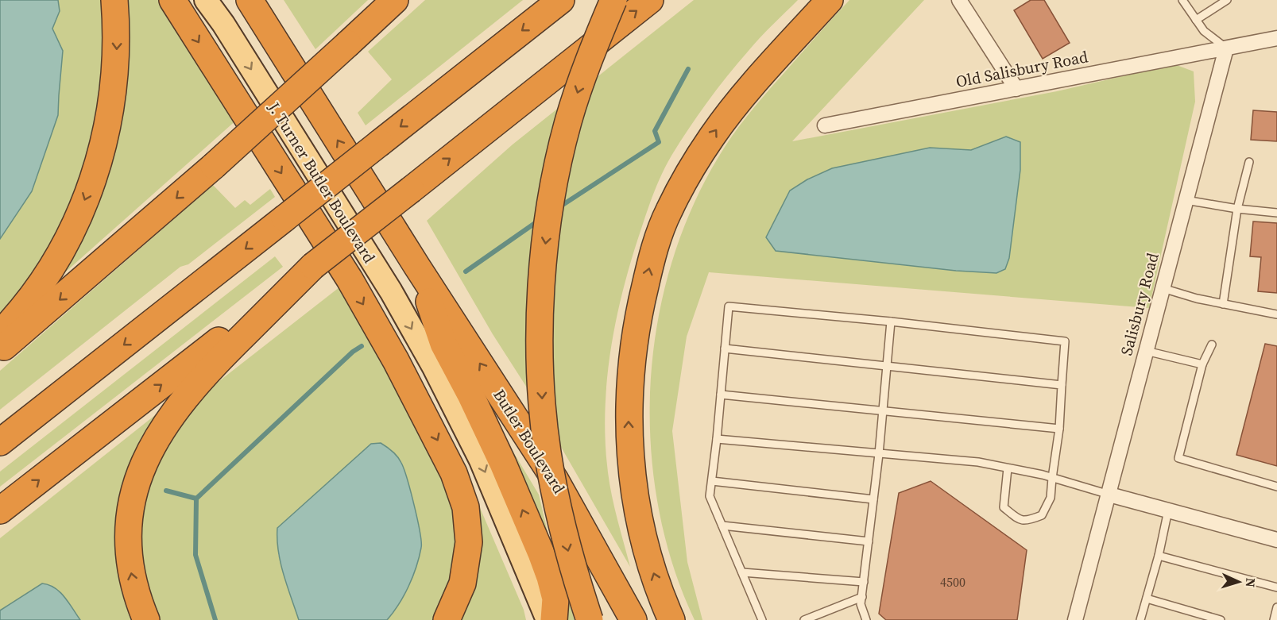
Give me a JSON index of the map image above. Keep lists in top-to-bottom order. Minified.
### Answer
{"streets":{"highway":["Butler Boulevard"],"main road":["J. Turner Butler Boulevard"],"street":["Old Salisbury Road","Salisbury Road"]},"crossings":[["Old Salisbury Road","Salisbury Road"]],"one_way":["J. Turner Butler Boulevard"],"house_numbers":["4500"],"north":"right"}
